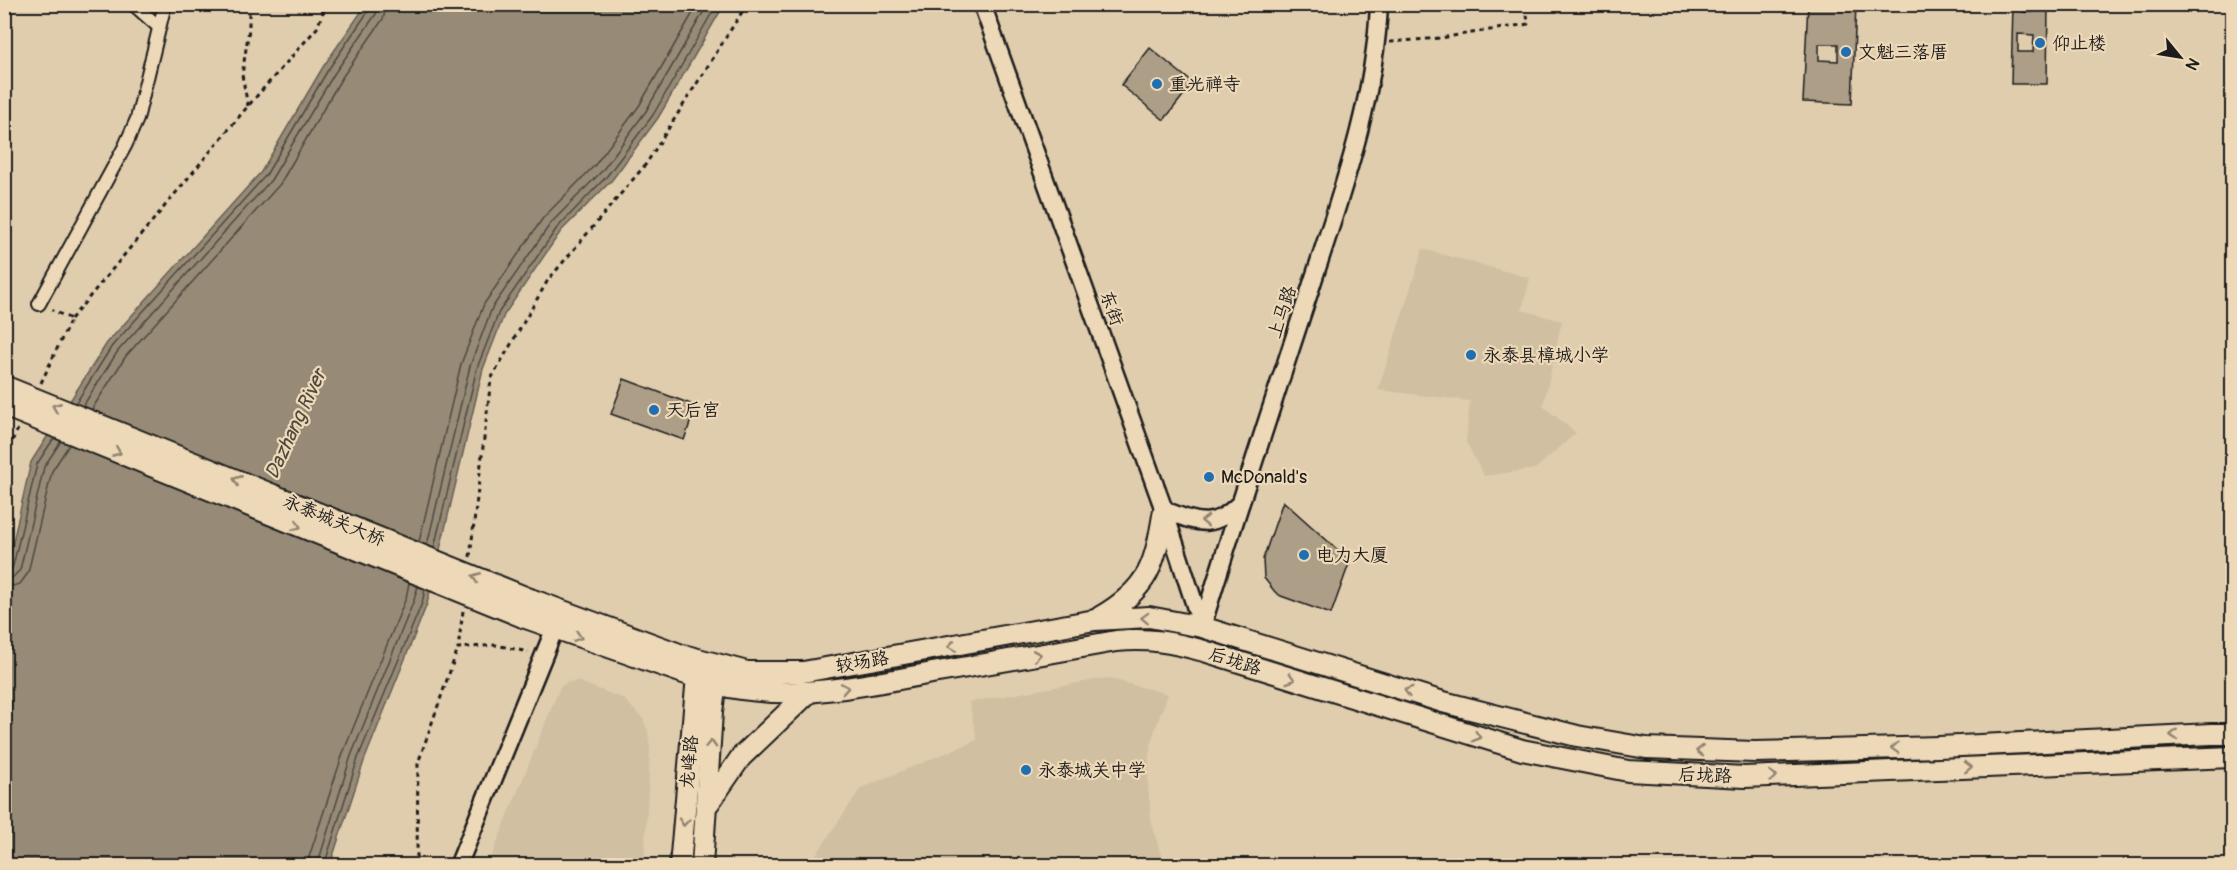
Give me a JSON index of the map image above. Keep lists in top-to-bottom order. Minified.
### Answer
{"streets":{"main road":["永泰城关大桥","后垅路","较场路","龙峰路"],"street":["东街","上马路"]},"crossings":[["东街","上马路"],["东街","后垅路"],["东街","较场路"],["上马路","后垅路"],["上马路","较场路"],["永泰城关大桥","较场路"],["后垅路","较场路"],["较场路","龙峰路"]],"water":["Dazhang River"],"places":["仰止楼","文魁三落厝","重光禅寺","永泰县樟城小学","天后宫","McDonald's","电力大厦","永泰城关中学"],"north":"bottom right"}
